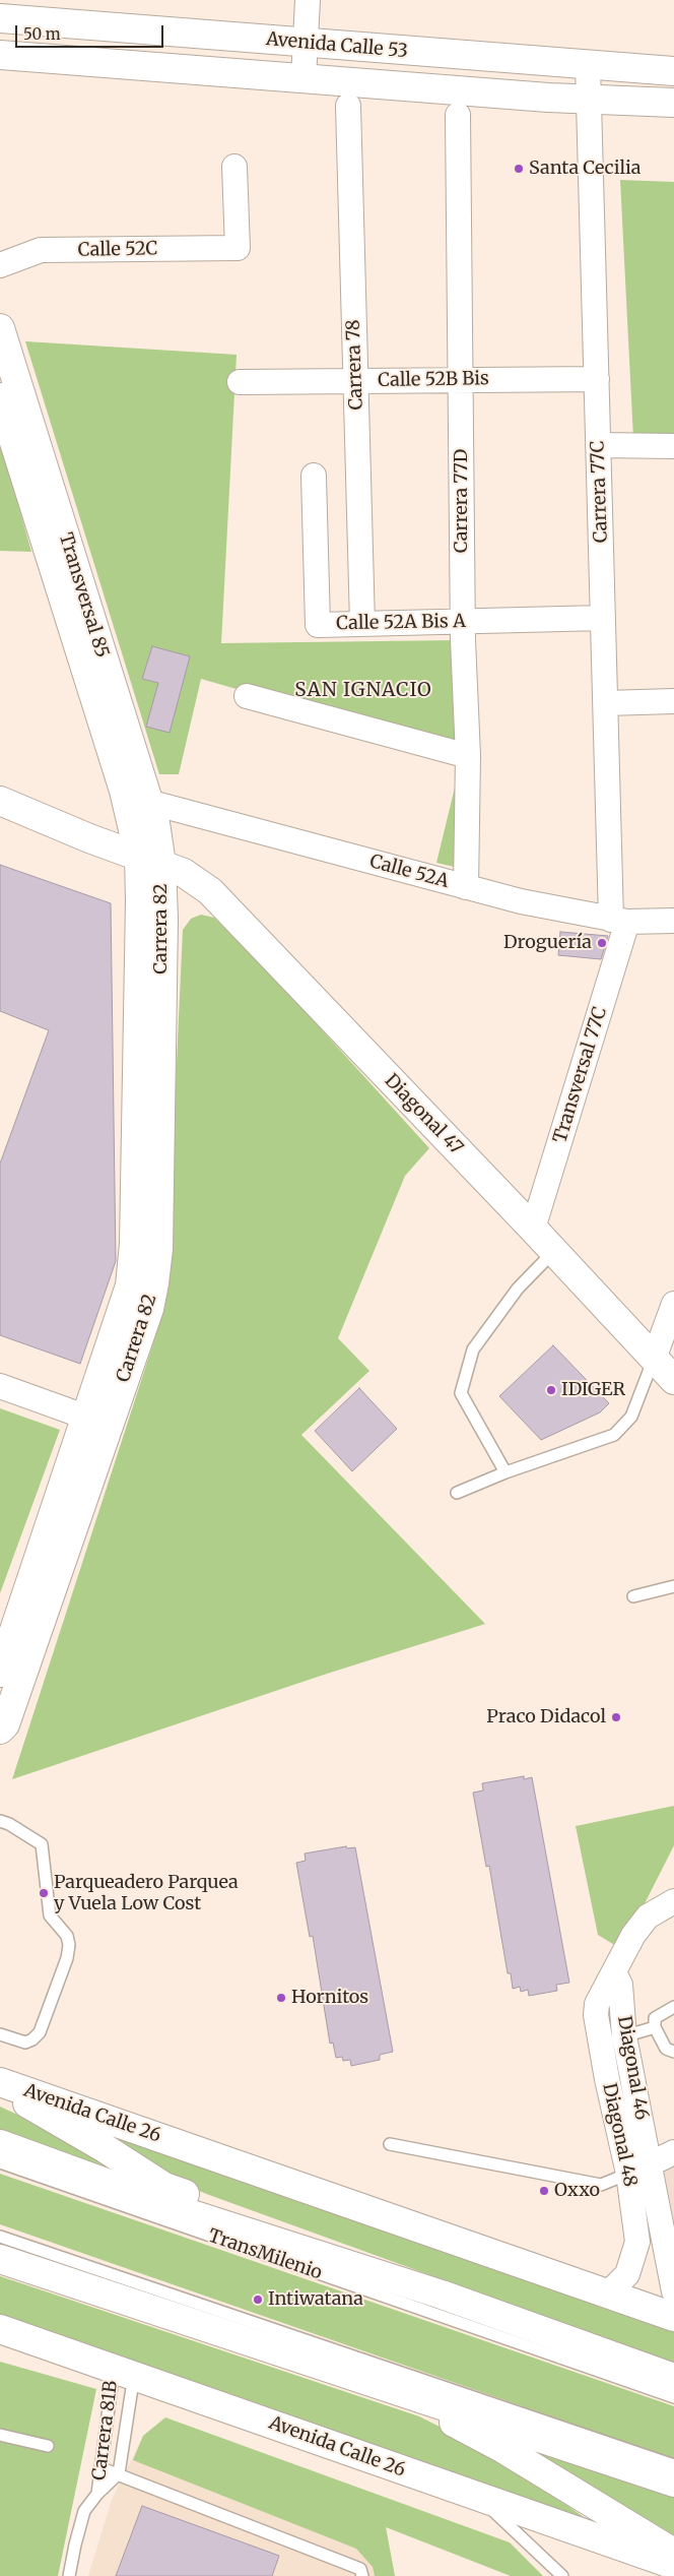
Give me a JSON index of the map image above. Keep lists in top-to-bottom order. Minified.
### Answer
{"streets":{"street":["Avenida Calle 53","Calle 52C","Carrera 78","Calle 52B Bis","Carrera 77C","Carrera 77D","Transversal 85","Calle 52A Bis A","Calle 52A","Carrera 82","Transversal 77C","Diagonal 47","Diagonal 46","Avenida Calle 26","Diagonal 48"],"lane":["TransMilenio","Carrera 81B"]},"crossings":[["Avenida Calle 53","Carrera 77C"],["Carrera 78","Calle 52B Bis"],["Carrera 78","Calle 52A Bis A"],["Calle 52B Bis","Carrera 77C"],["Calle 52B Bis","Carrera 77D"],["Carrera 77C","Calle 52A Bis A"],["Carrera 77C","Calle 52A"],["Carrera 77C","Transversal 77C"],["Carrera 77D","Calle 52A Bis A"],["Carrera 77D","Calle 52A"],["Transversal 85","Calle 52A"],["Transversal 85","Carrera 82"],["Transversal 85","Diagonal 47"],["Calle 52A","Transversal 77C"],["Carrera 82","Diagonal 47"],["Transversal 77C","Diagonal 47"],["Diagonal 46","Diagonal 48"],["Avenida Calle 26","Diagonal 48"],["Avenida Calle 26","Carrera 81B"]],"districts":["SAN IGNACIO"],"places":["Santa Cecilia","Droguería","IDIGER","Praco Didacol","Parqueadero Parquea y Vuela Low Cost","Hornitos","Oxxo","Intiwatana"],"scale_bar":"50 m"}
